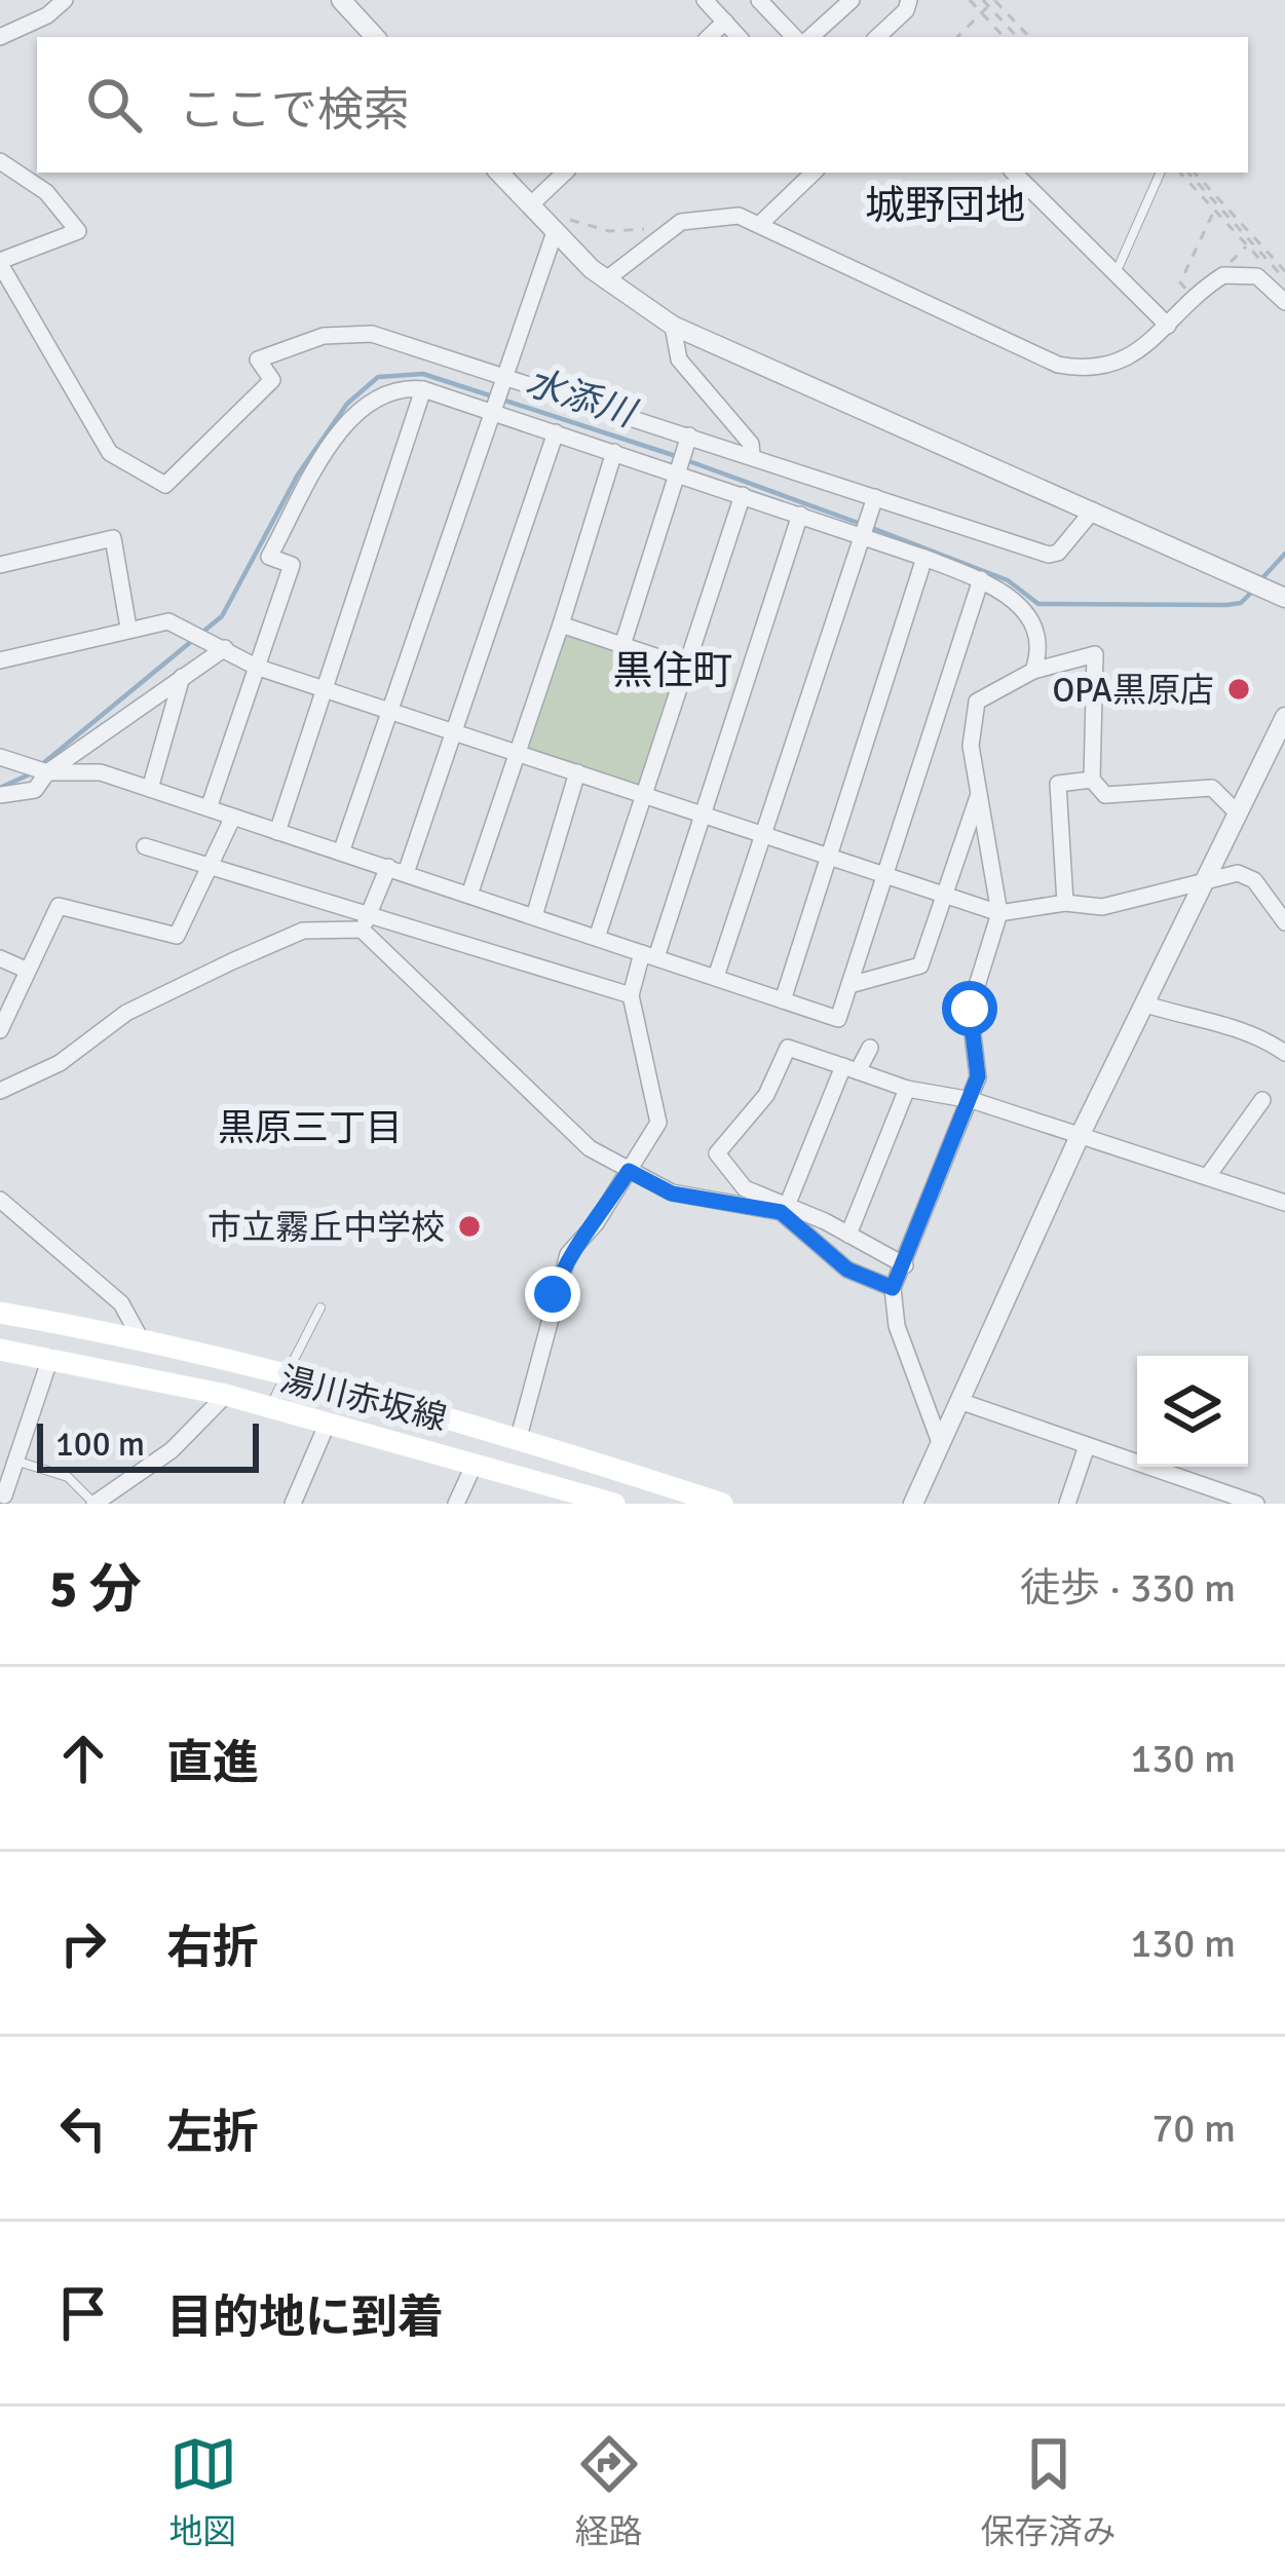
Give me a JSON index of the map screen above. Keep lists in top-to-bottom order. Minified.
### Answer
{"streets":{"main road":["湯川赤坂線"]},"districts":["城野団地","黒住町","黒原三丁目"],"water":["水添川"],"places":["OPA黒原店","市立霧丘中学校"],"scale_bar":"100 m","page":{"search":"ここで検索","scale":"100 m","heading":["5 分","徒歩 · 330 m"],"list":[["直進","130 m"],["右折","130 m"],["左折","70 m"],"目的地に到着"],"nav":["地図","経路","保存済み"]}}
